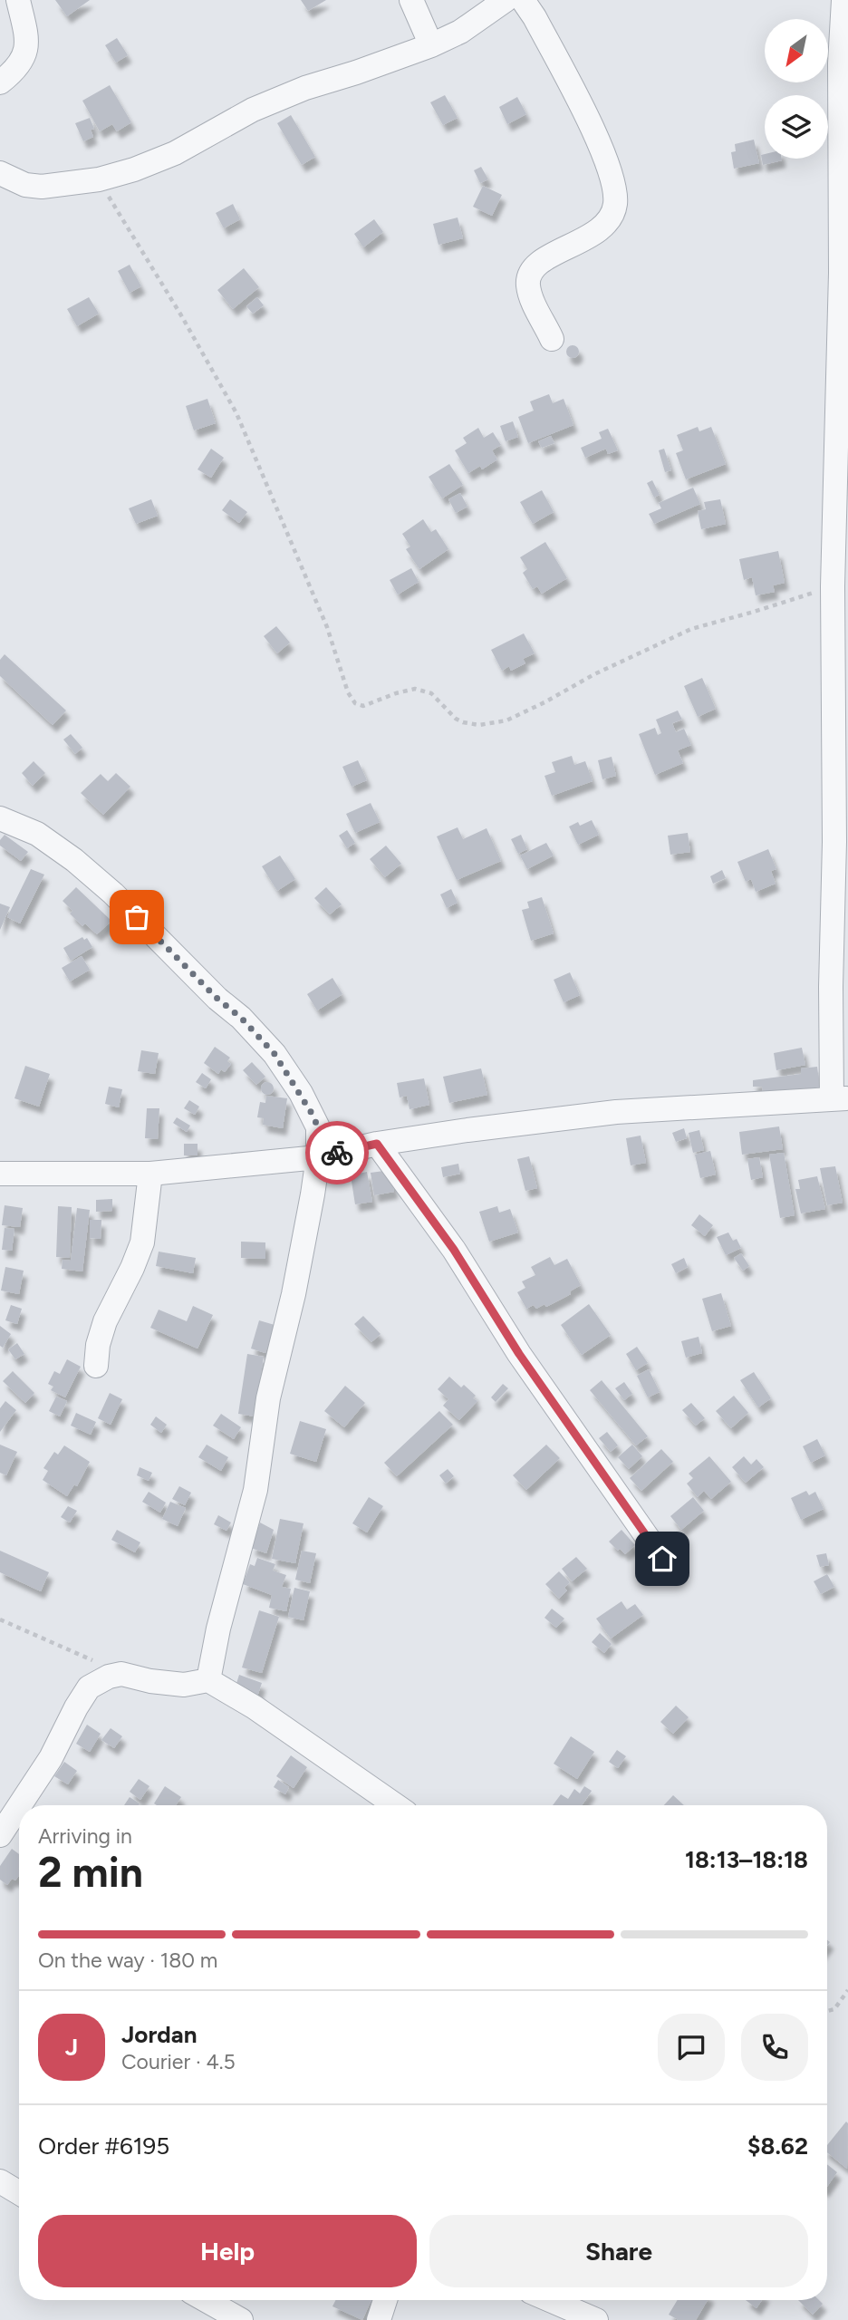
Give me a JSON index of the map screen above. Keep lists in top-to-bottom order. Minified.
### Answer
{"north":"bottom left","page":{"heading":["2 min","Arriving in","18:13–18:18"],"panel":["Jordan","Courier · 4.5","Order #6195","$8.62"],"bar":"On the way · 180 m","round":"J","buttons":["Help","Share"]}}
